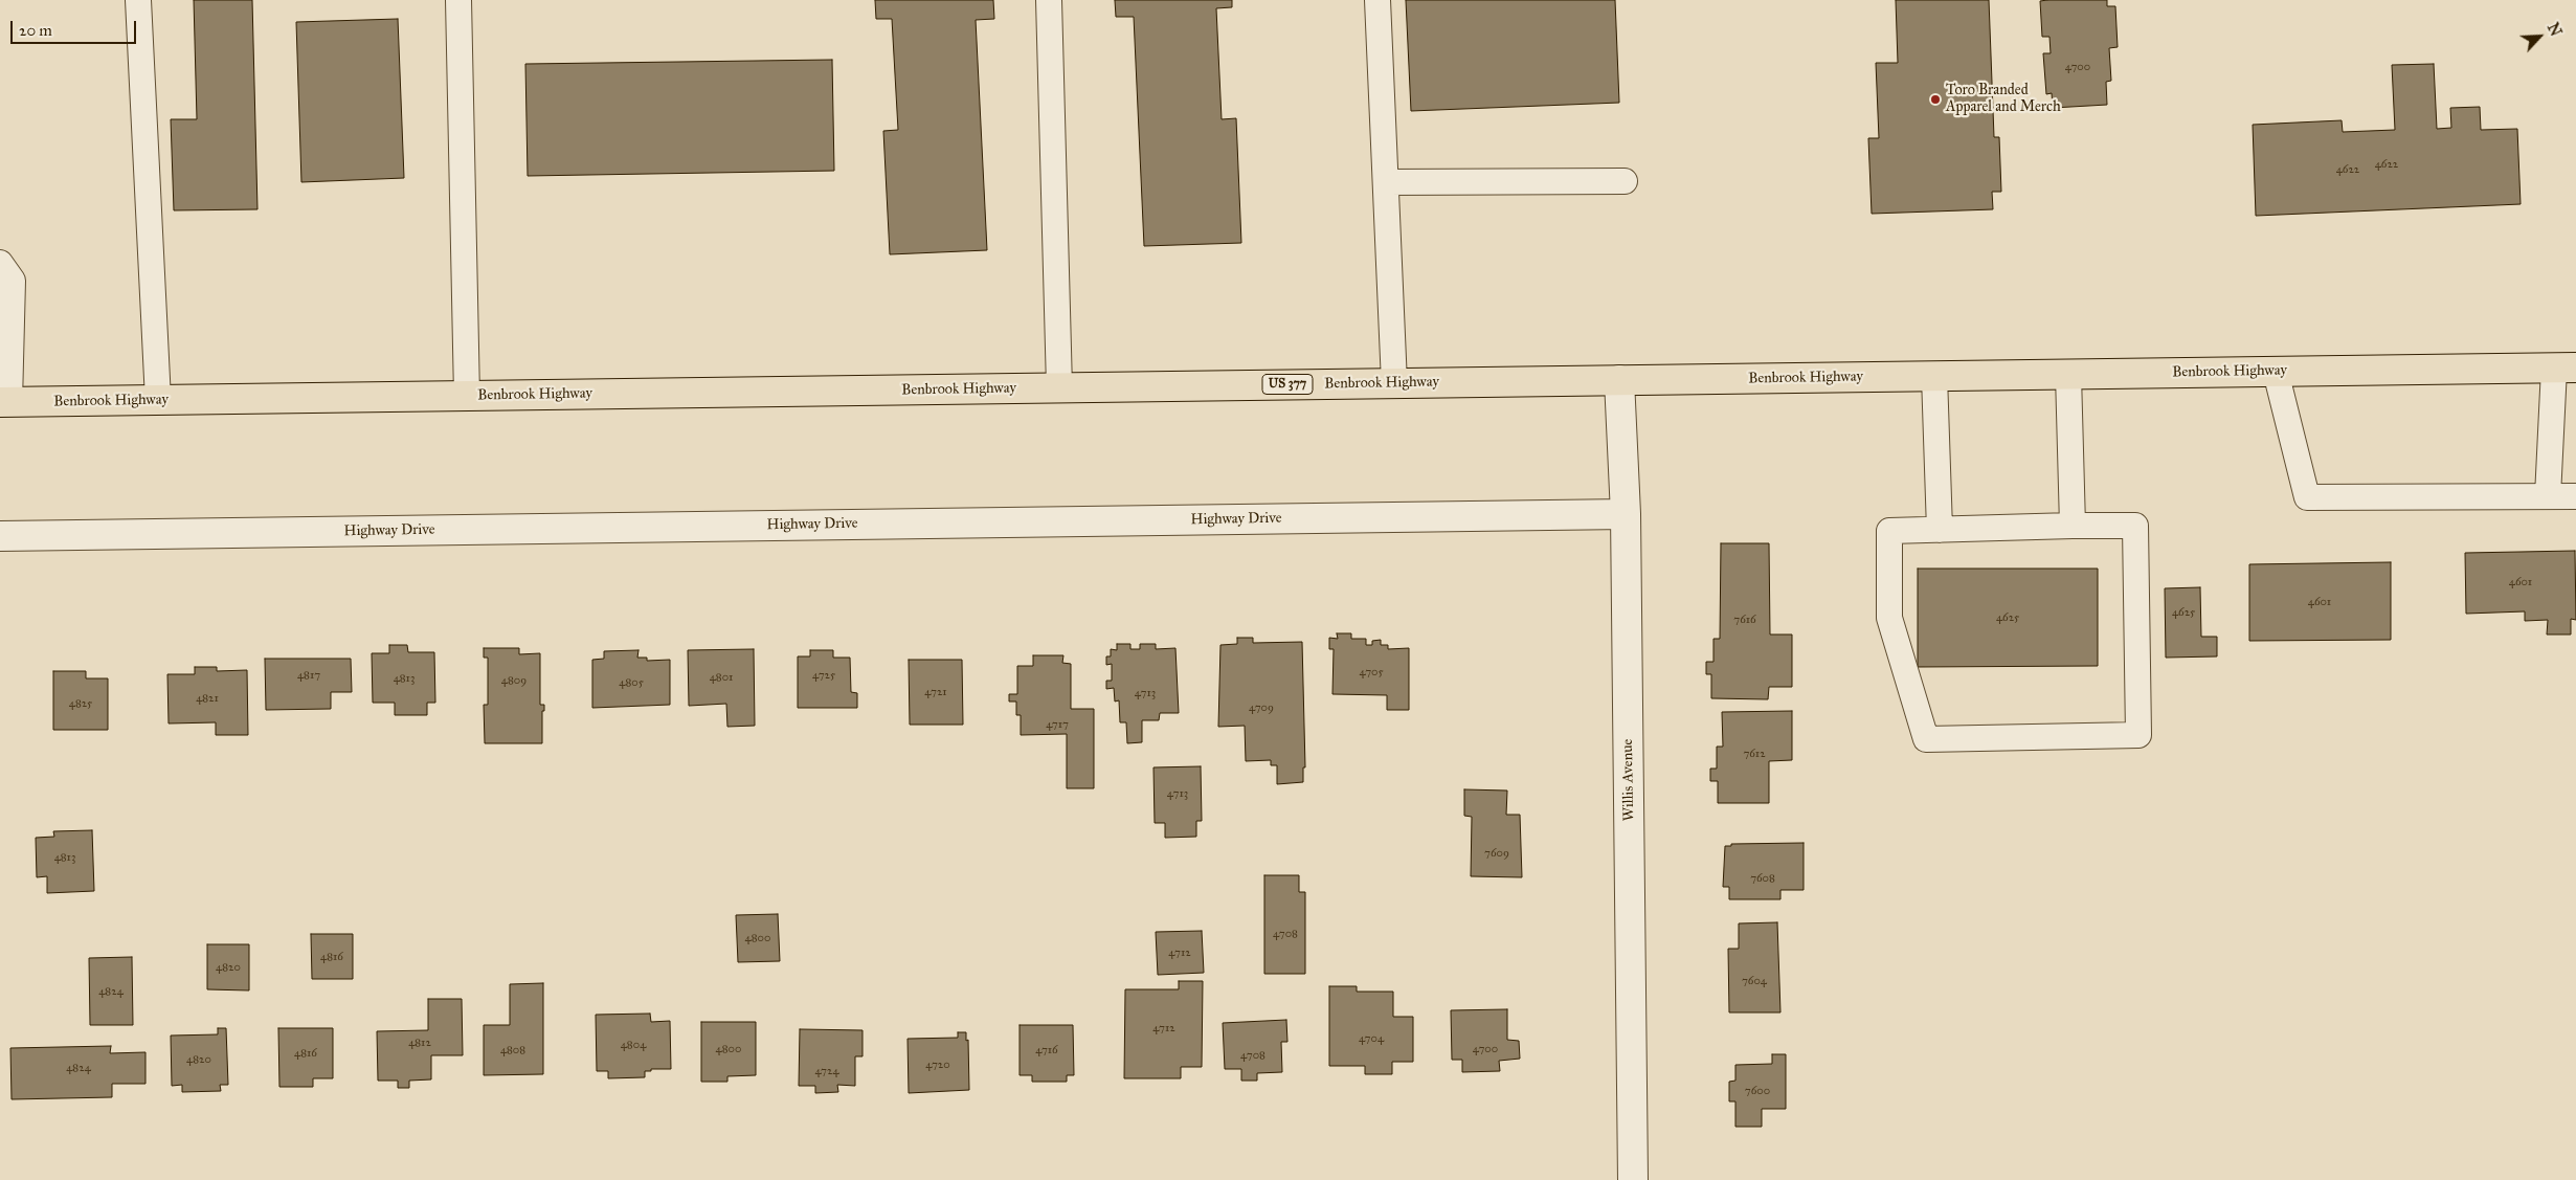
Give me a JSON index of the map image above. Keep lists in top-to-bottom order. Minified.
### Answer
{"streets":{"main road":["Benbrook Highway","US 377"],"street":["Highway Drive","Willis Avenue"]},"crossings":[["Benbrook Highway","Willis Avenue"],["Highway Drive","Willis Avenue"]],"places":["Toro Branded Apparel and Merch"],"house_numbers":["4700","4622","4622","4601","4601","4625","4625","7616","4705","4817","4725","4801","4813","4809","4805","4721","4713","4821","4825","4709","4717","7612","4713","7609","4813","7608","4708","4800","4712","4816","4820","7604","4824","4712","4704","4812","4804","4800","4700","4808","4716","4816","4708","4820","4720","4824","4724","7600"],"scale_bar":"20 m","north":"top right"}
